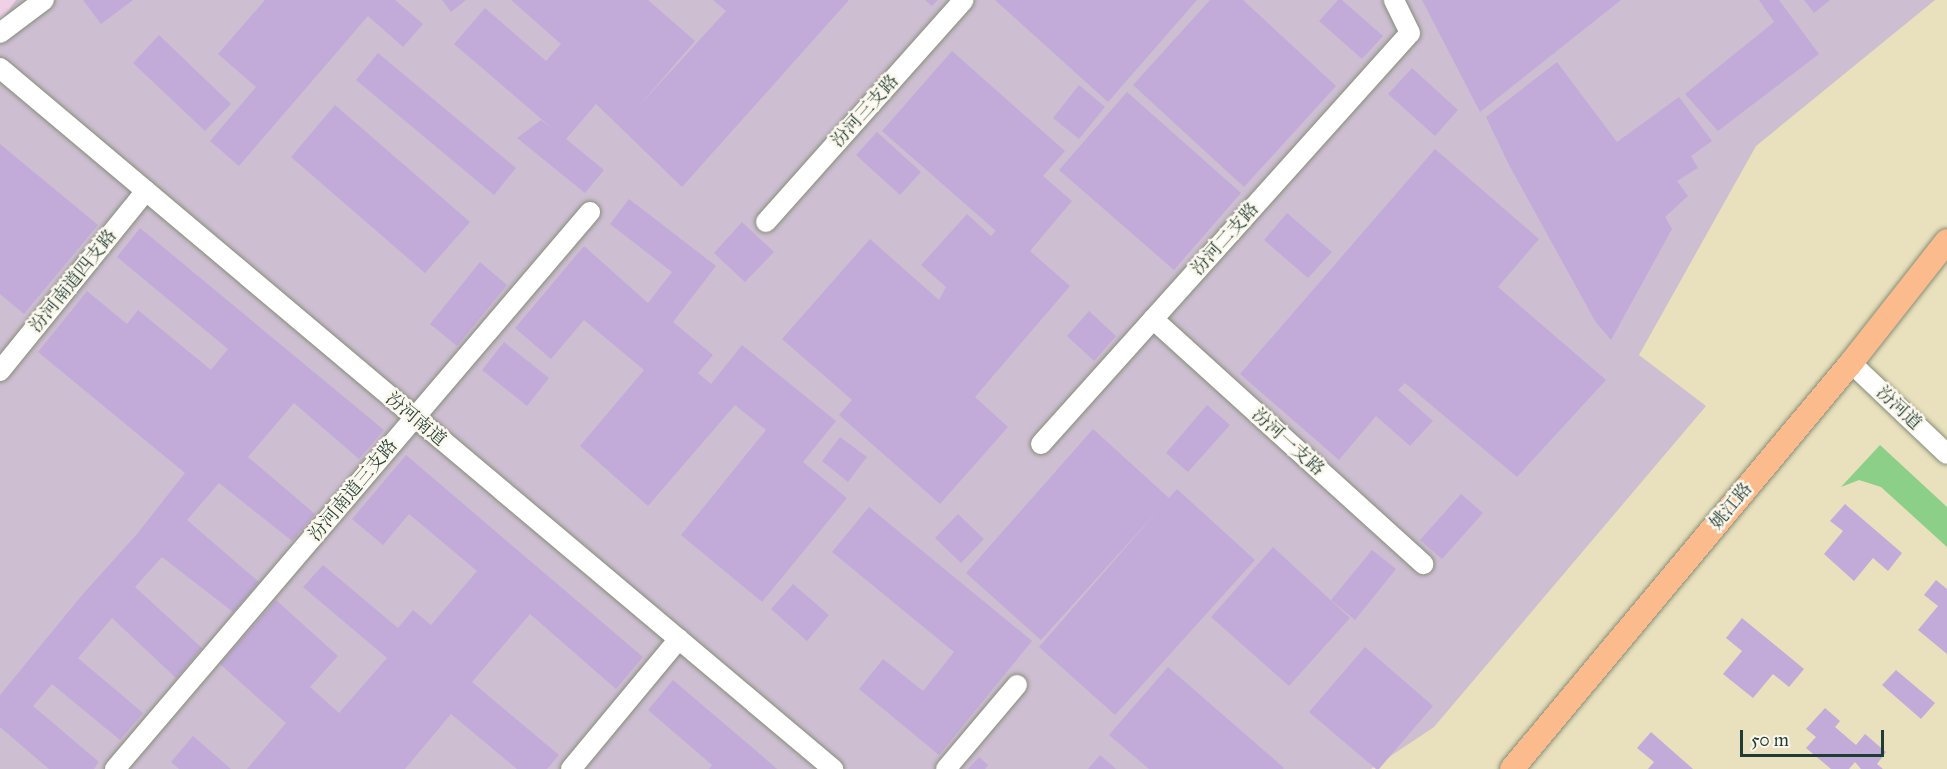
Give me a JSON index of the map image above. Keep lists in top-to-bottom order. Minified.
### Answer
{"streets":{"main road":["姚江路"],"street":["汾河三支路","汾河二支路","汾河南道四支路","汾河道","汾河南道","汾河一支路","汾河南道三支路"]},"crossings":[["汾河二支路","汾河一支路"],["汾河南道四支路","汾河南道"],["汾河道","姚江路"],["汾河南道","汾河南道三支路"]],"scale_bar":"50 m"}
